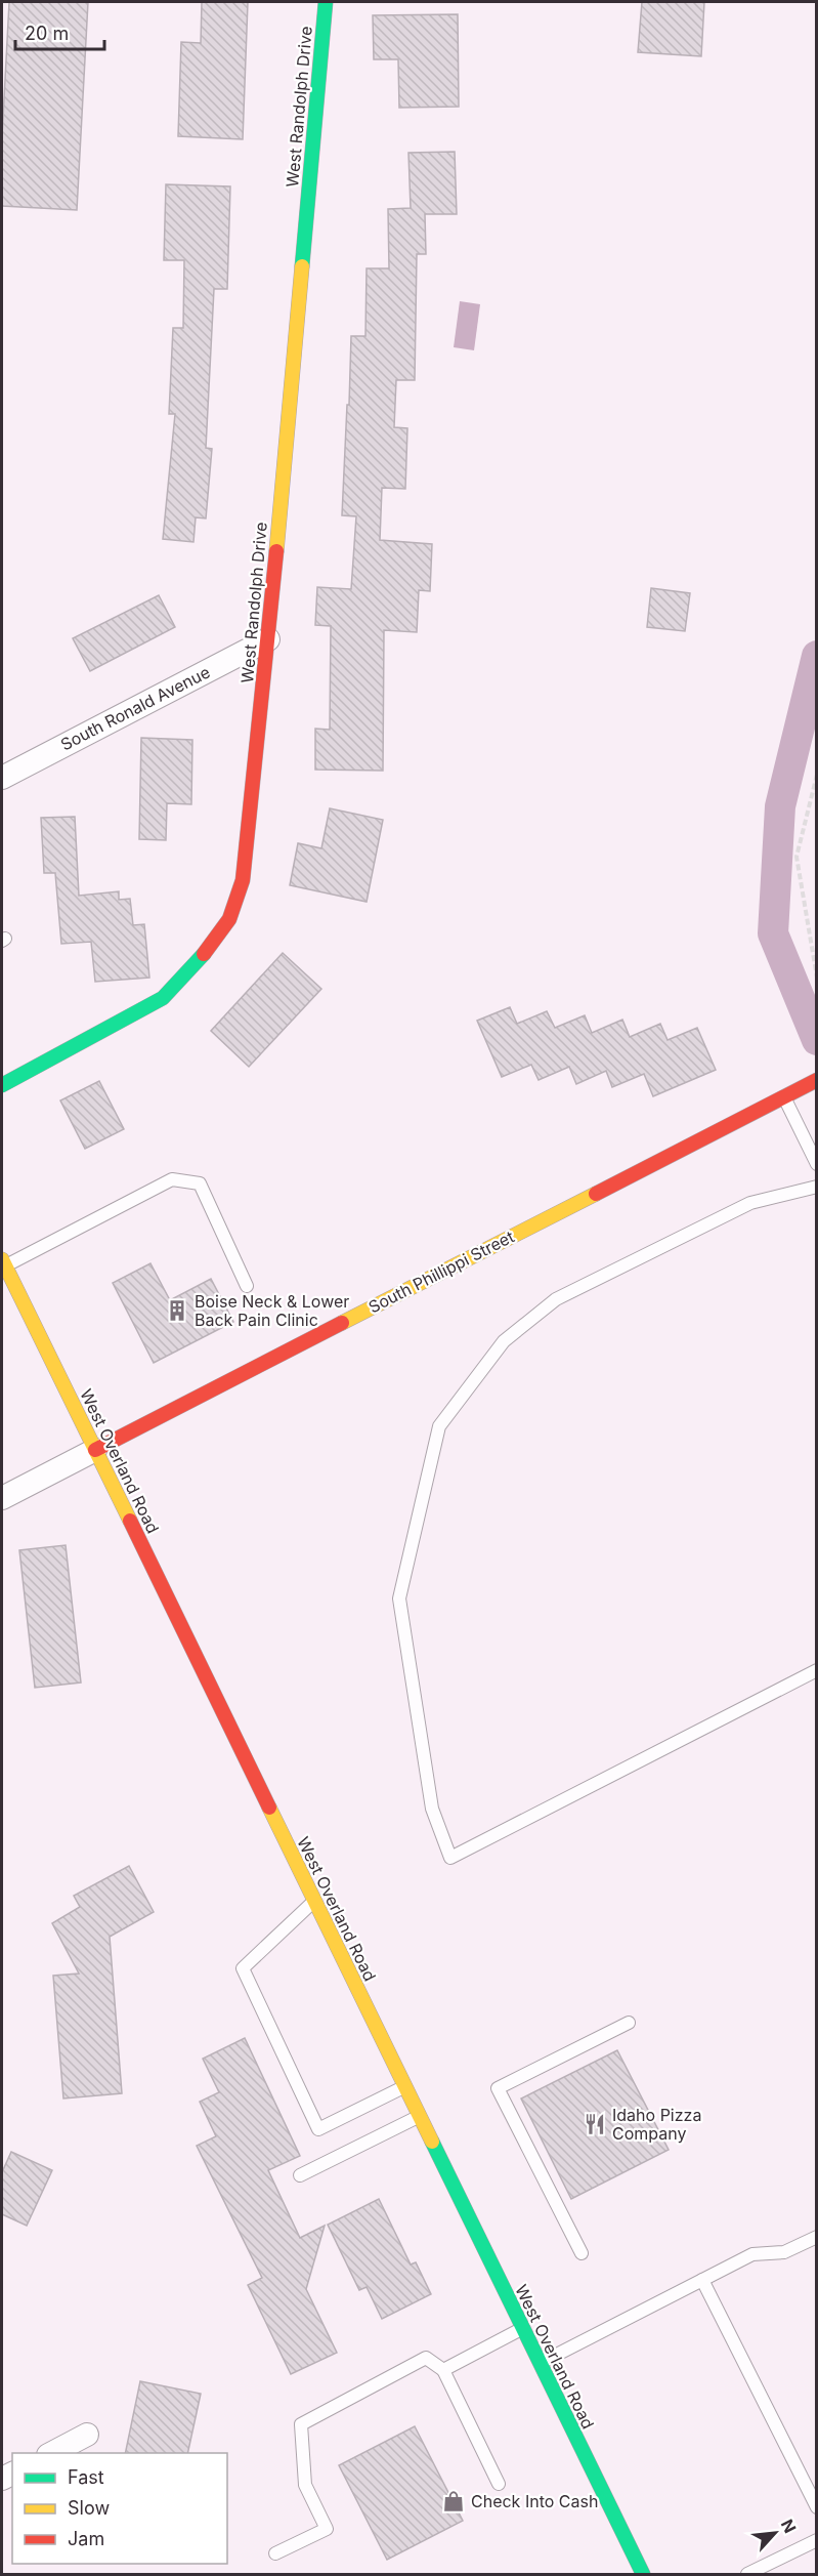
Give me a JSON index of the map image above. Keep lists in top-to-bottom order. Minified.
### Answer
{"streets":{"street":["West Randolph Drive","South Ronald Avenue","South Phillippi Street","West Overland Road"]},"crossings":[["West Randolph Drive","South Ronald Avenue"],["South Phillippi Street","West Overland Road"]],"places":{"building":["Boise Neck & Lower Back Pain Clinic"],"restaurant":["Idaho Pizza Company"],"shop":["Check Into Cash"]},"legend":["Fast","Slow","Jam"],"scale_bar":"20 m","north":"top right"}
